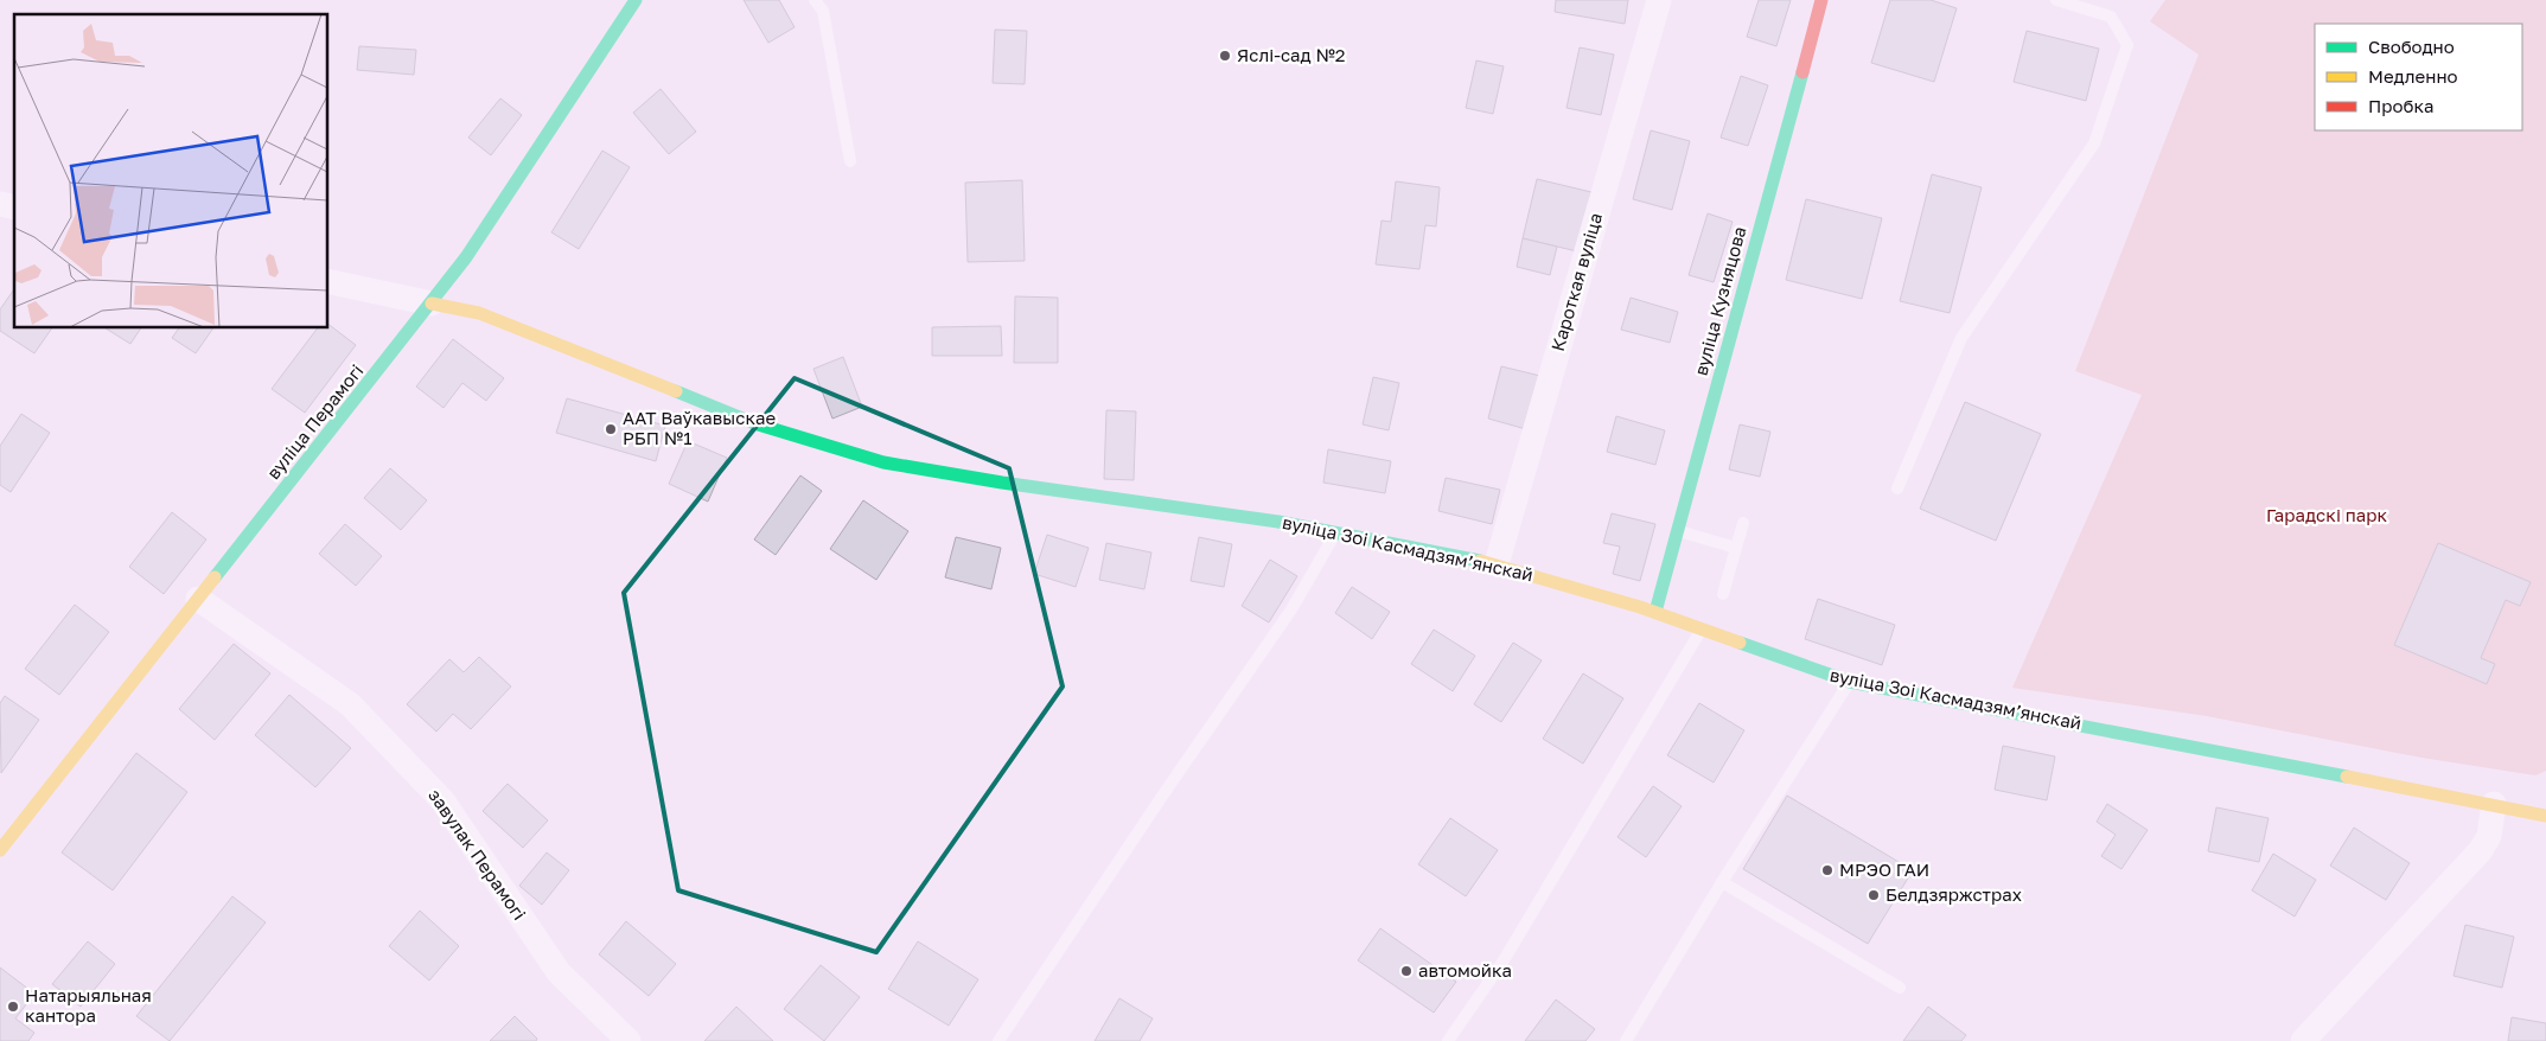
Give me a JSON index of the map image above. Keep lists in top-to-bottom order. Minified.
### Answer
{"streets":{"street":["Кароткая вуліца","вуліца Кузняцова","вуліца Перамогі","вуліца Зоі Касмадзямʼянскай","завулак Перамогі"]},"crossings":[["Кароткая вуліца","вуліца Зоі Касмадзямʼянскай"],["вуліца Кузняцова","вуліца Зоі Касмадзямʼянскай"],["вуліца Перамогі","вуліца Зоі Касмадзямʼянскай"],["вуліца Перамогі","завулак Перамогі"]],"parks":["Гарадскі парк"],"places":["Яслі-сад №2","ААТ Ваўкавыскае РБП №1","МРЭО ГАИ","Белдзяржстрах","автомойка","Натарыяльная кантора"],"legend":["Свободно","Медленно","Пробка"]}
